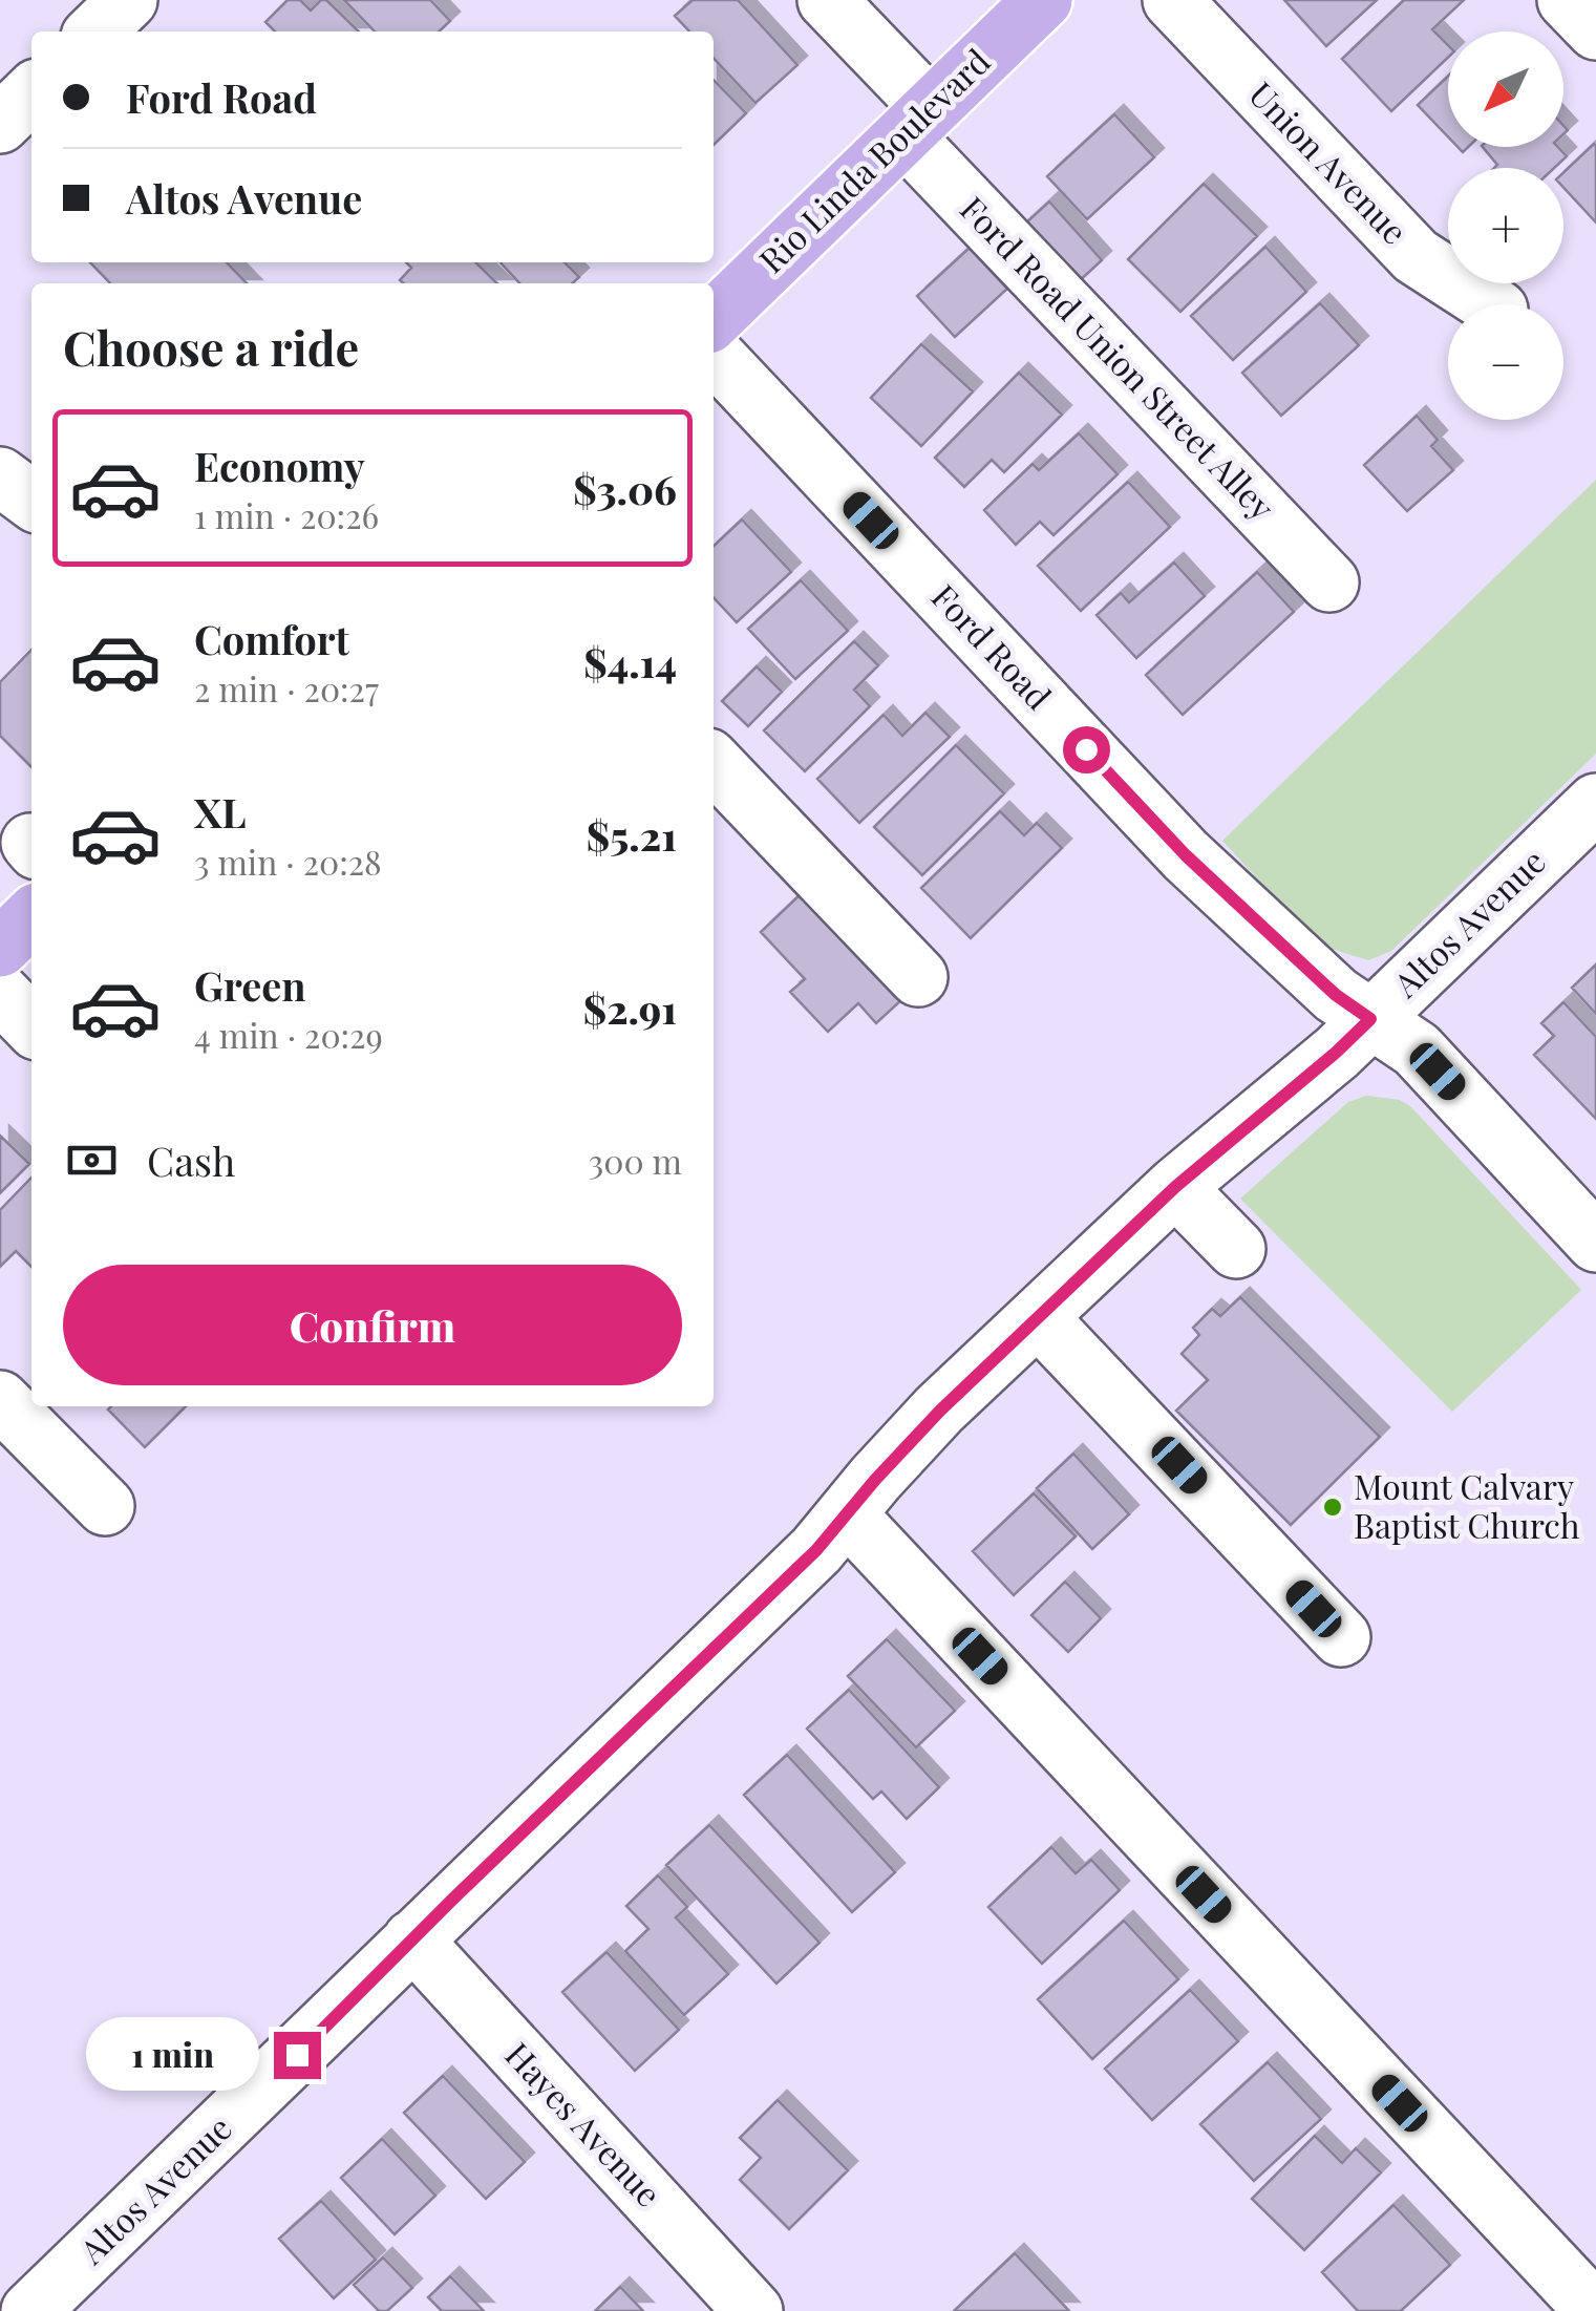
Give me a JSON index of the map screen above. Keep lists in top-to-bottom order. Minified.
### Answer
{"streets":{"main road":["Rio Linda Boulevard"],"street":["Union Avenue","Ford Road Union Street Alley","Ford Road","Altos Avenue","Hayes Avenue"]},"crossings":[["Rio Linda Boulevard","Ford Road Union Street Alley"],["Ford Road","Altos Avenue"],["Altos Avenue","Hayes Avenue"]],"places":["Mount Calvary Baptist Church"],"north":"bottom left","page":{"map_buttons":["+","−"],"banner":["Ford Road","Altos Avenue"],"heading":"Choose a ride","list":[{"name":"Economy","note":"1 min · 20:26","value":"$3.06"},{"name":"Comfort","note":"2 min · 20:27","value":"$4.14"},{"name":"XL","note":"3 min · 20:28","value":"$5.21"},{"name":"Green","note":"4 min · 20:29","value":"$2.91"}],"pay":["Cash","300 m"],"buttons":"Confirm","bubble":"1 min"}}
